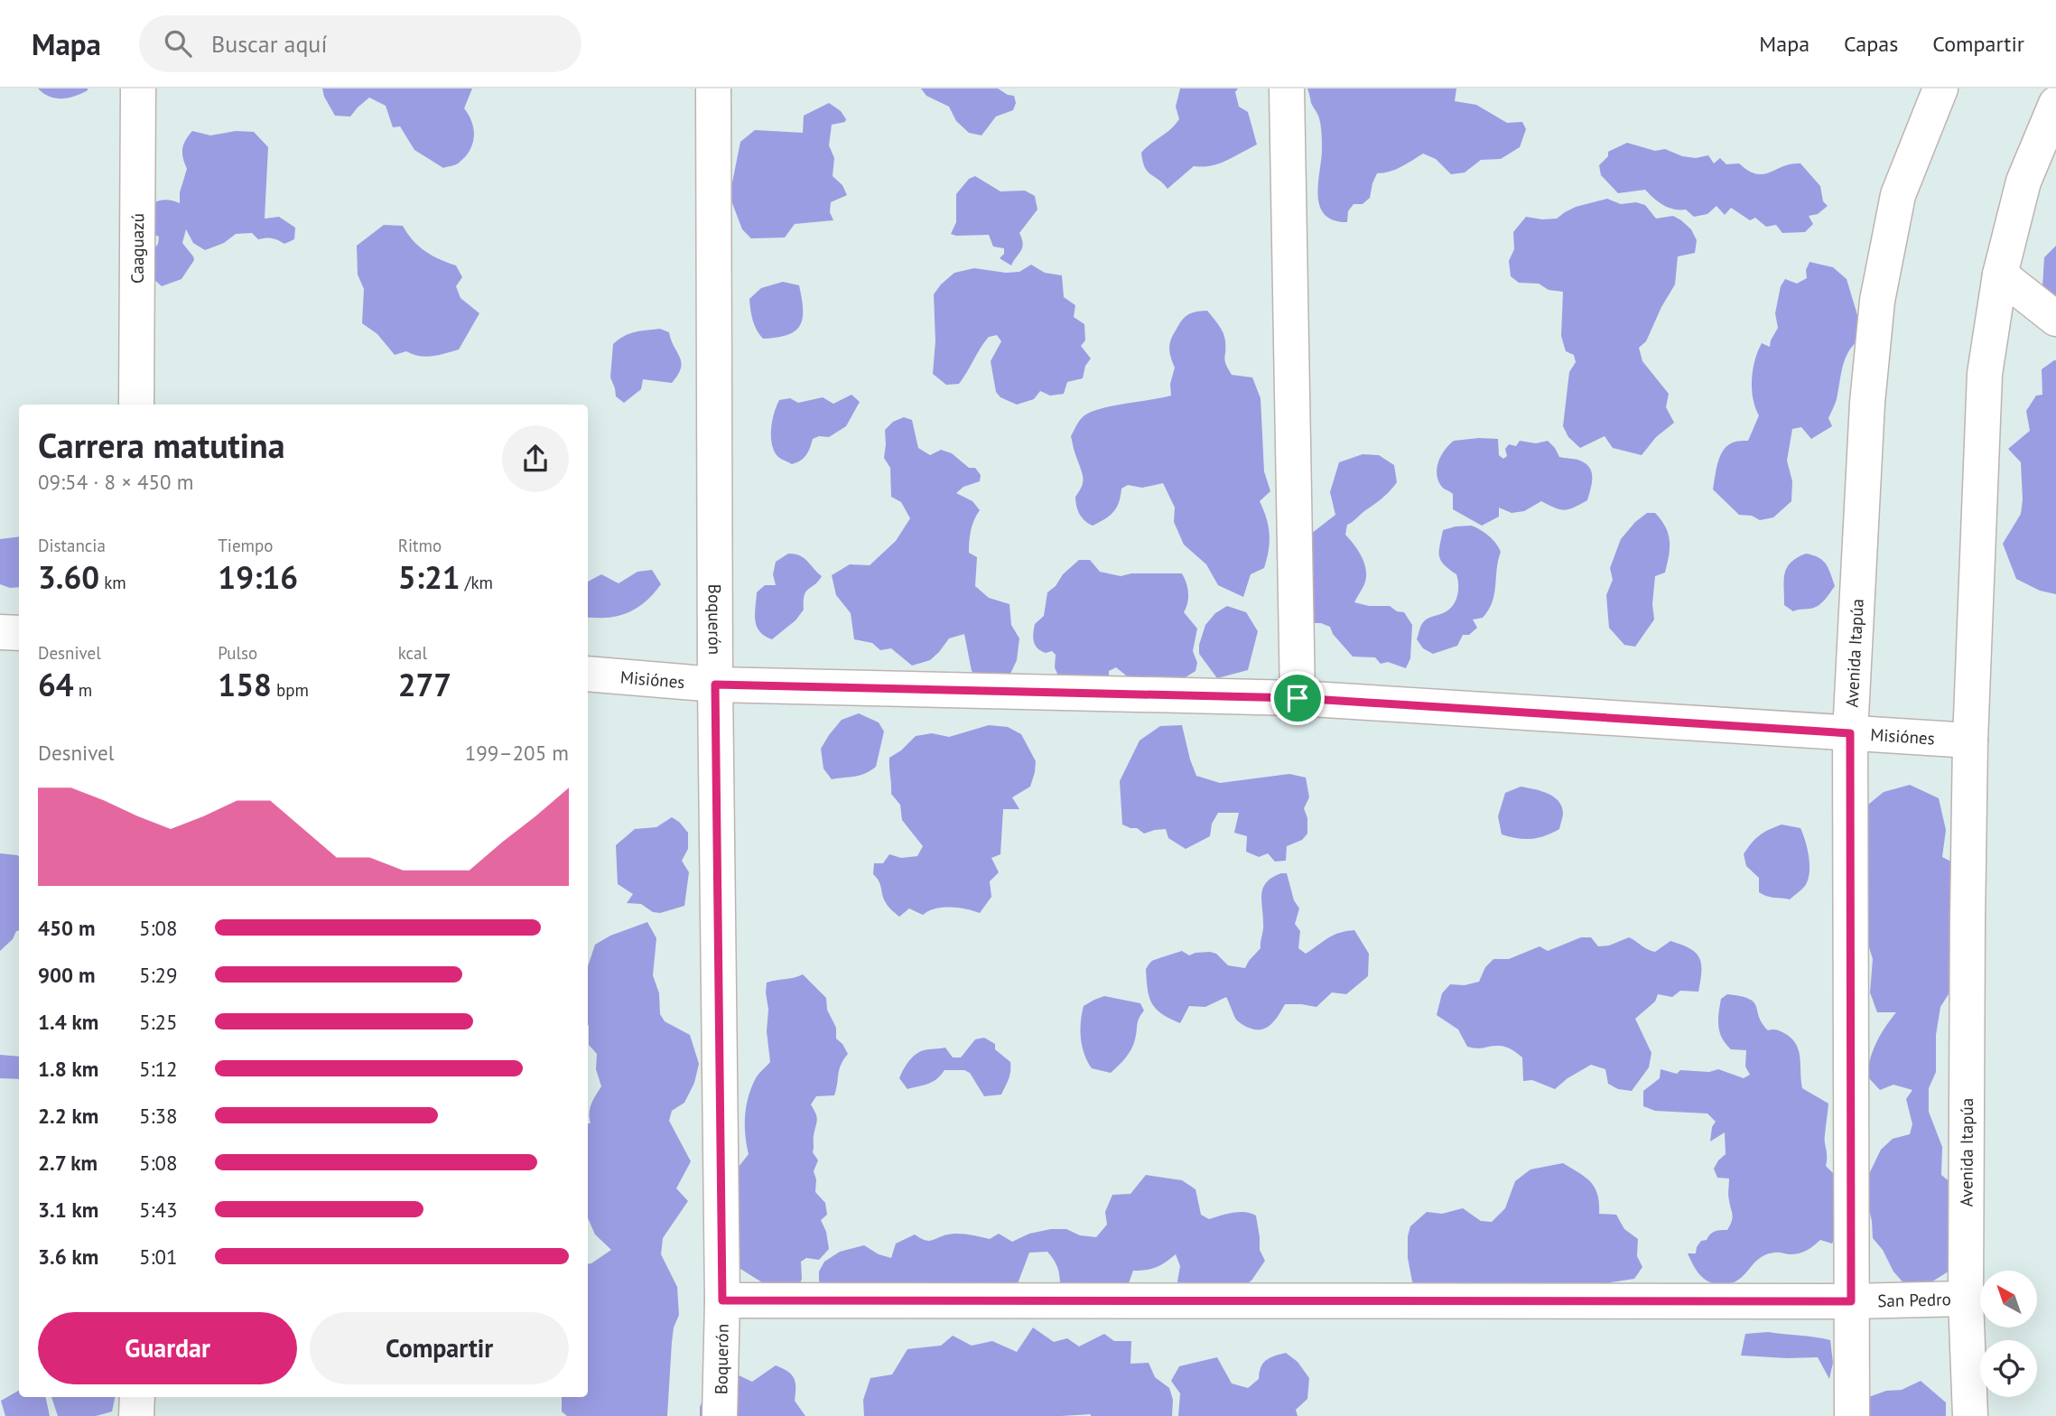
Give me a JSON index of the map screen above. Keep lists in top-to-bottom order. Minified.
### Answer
{"streets":{"street":["Caaguazú","Boquerón","Avenida Itapúa","Misiónes","San Pedro"]},"crossings":[["Boquerón","Misiónes"],["Boquerón","San Pedro"],["Avenida Itapúa","Misiónes"],["Avenida Itapúa","San Pedro"]],"north":"top left","page":{"header":"Mapa","search":"Buscar aquí","nav":["Mapa","Capas","Compartir"],"heading":["Carrera matutina","09:54 · 8 × 450 m"],"stats":[["Distancia","3.60 km"],["Tiempo","19:16"],["Ritmo","5:21 /km"],["Desnivel","64 m"],["Pulso","158 bpm"],["kcal","277"]],"chart":["Desnivel","199–205 m"],"list":[{"name":"450 m","note":"5:08"},{"name":"900 m","note":"5:29"},{"name":"1.4 km","note":"5:25"},{"name":"1.8 km","note":"5:12"},{"name":"2.2 km","note":"5:38"},{"name":"2.7 km","note":"5:08"},{"name":"3.1 km","note":"5:43"},{"name":"3.6 km","note":"5:01"}],"buttons":["Guardar","Compartir"]}}
